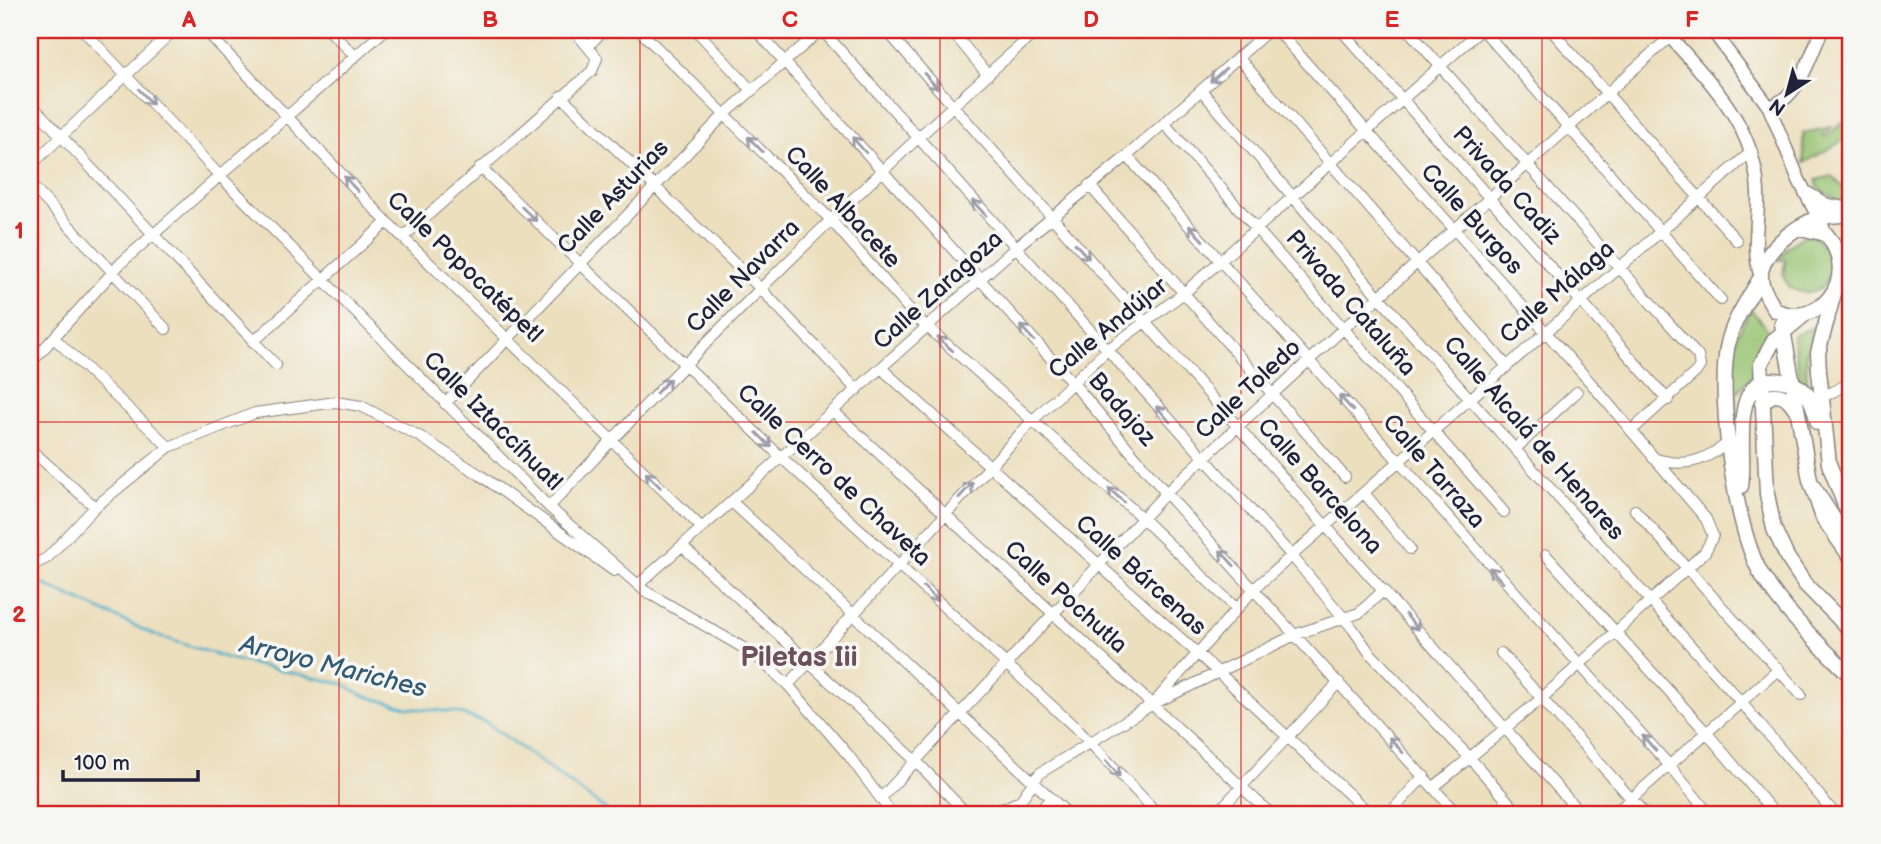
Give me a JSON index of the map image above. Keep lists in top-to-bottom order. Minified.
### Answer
{"streets":{"street":["Privada Cadiz","Calle Asturias","Calle Albacete","Calle Burgos","Calle Popocatépetl","Calle Navarra","Calle Zaragoza","Calle Málaga","Privada Cataluña","Calle Andújar","Calle Toledo","Badajoz","Calle Iztaccíhuatl","Calle Alcalá de Henares","Calle Tarraza","Calle Cerro de Chaveta","Calle Barcelona","Calle Bárcenas","Calle Pochutla"]},"crossings":[["Privada Cadiz","Calle Málaga"],["Privada Cadiz","Calle Andújar"],["Privada Cadiz","Calle Toledo"],["Calle Asturias","Calle Albacete"],["Calle Asturias","Calle Popocatépetl"],["Calle Asturias","Badajoz"],["Calle Asturias","Calle Iztaccíhuatl"],["Calle Asturias","Calle Cerro de Chaveta"],["Calle Albacete","Calle Navarra"],["Calle Albacete","Calle Zaragoza"],["Calle Albacete","Calle Málaga"],["Calle Albacete","Calle Andújar"],["Calle Albacete","Calle Toledo"],["Calle Burgos","Calle Málaga"],["Calle Burgos","Calle Andújar"],["Calle Burgos","Calle Toledo"],["Calle Popocatépetl","Calle Navarra"],["Calle Popocatépetl","Calle Zaragoza"],["Calle Navarra","Badajoz"],["Calle Navarra","Calle Iztaccíhuatl"],["Calle Navarra","Calle Cerro de Chaveta"],["Calle Navarra","Calle Barcelona"],["Calle Zaragoza","Privada Cataluña"],["Calle Zaragoza","Badajoz"],["Calle Zaragoza","Calle Iztaccíhuatl"],["Calle Zaragoza","Calle Alcalá de Henares"],["Calle Zaragoza","Calle Tarraza"],["Calle Zaragoza","Calle Cerro de Chaveta"],["Calle Zaragoza","Calle Barcelona"],["Calle Zaragoza","Calle Bárcenas"],["Calle Zaragoza","Calle Pochutla"],["Calle Málaga","Privada Cataluña"],["Calle Málaga","Badajoz"],["Calle Málaga","Calle Alcalá de Henares"],["Calle Málaga","Calle Tarraza"],["Calle Málaga","Calle Barcelona"],["Calle Málaga","Calle Bárcenas"],["Calle Málaga","Calle Pochutla"],["Privada Cataluña","Calle Andújar"],["Privada Cataluña","Calle Toledo"],["Calle Andújar","Badajoz"],["Calle Andújar","Calle Iztaccíhuatl"],["Calle Andújar","Calle Alcalá de Henares"],["Calle Andújar","Calle Tarraza"],["Calle Andújar","Calle Cerro de Chaveta"],["Calle Andújar","Calle Barcelona"],["Calle Andújar","Calle Bárcenas"],["Calle Andújar","Calle Pochutla"],["Calle Toledo","Badajoz"],["Calle Toledo","Calle Iztaccíhuatl"],["Calle Toledo","Calle Alcalá de Henares"],["Calle Toledo","Calle Tarraza"],["Calle Toledo","Calle Cerro de Chaveta"],["Calle Toledo","Calle Barcelona"],["Calle Toledo","Calle Bárcenas"],["Calle Toledo","Calle Pochutla"]],"one_way":["Calle Albacete","Calle Popocatépetl"],"districts":["Piletas Iii"],"water":["Arroyo Mariches"],"scale_bar":"100 m","north":"bottom left","grid":{"columns":["A","B","C","D","E","F"],"rows":["1","2"]}}
